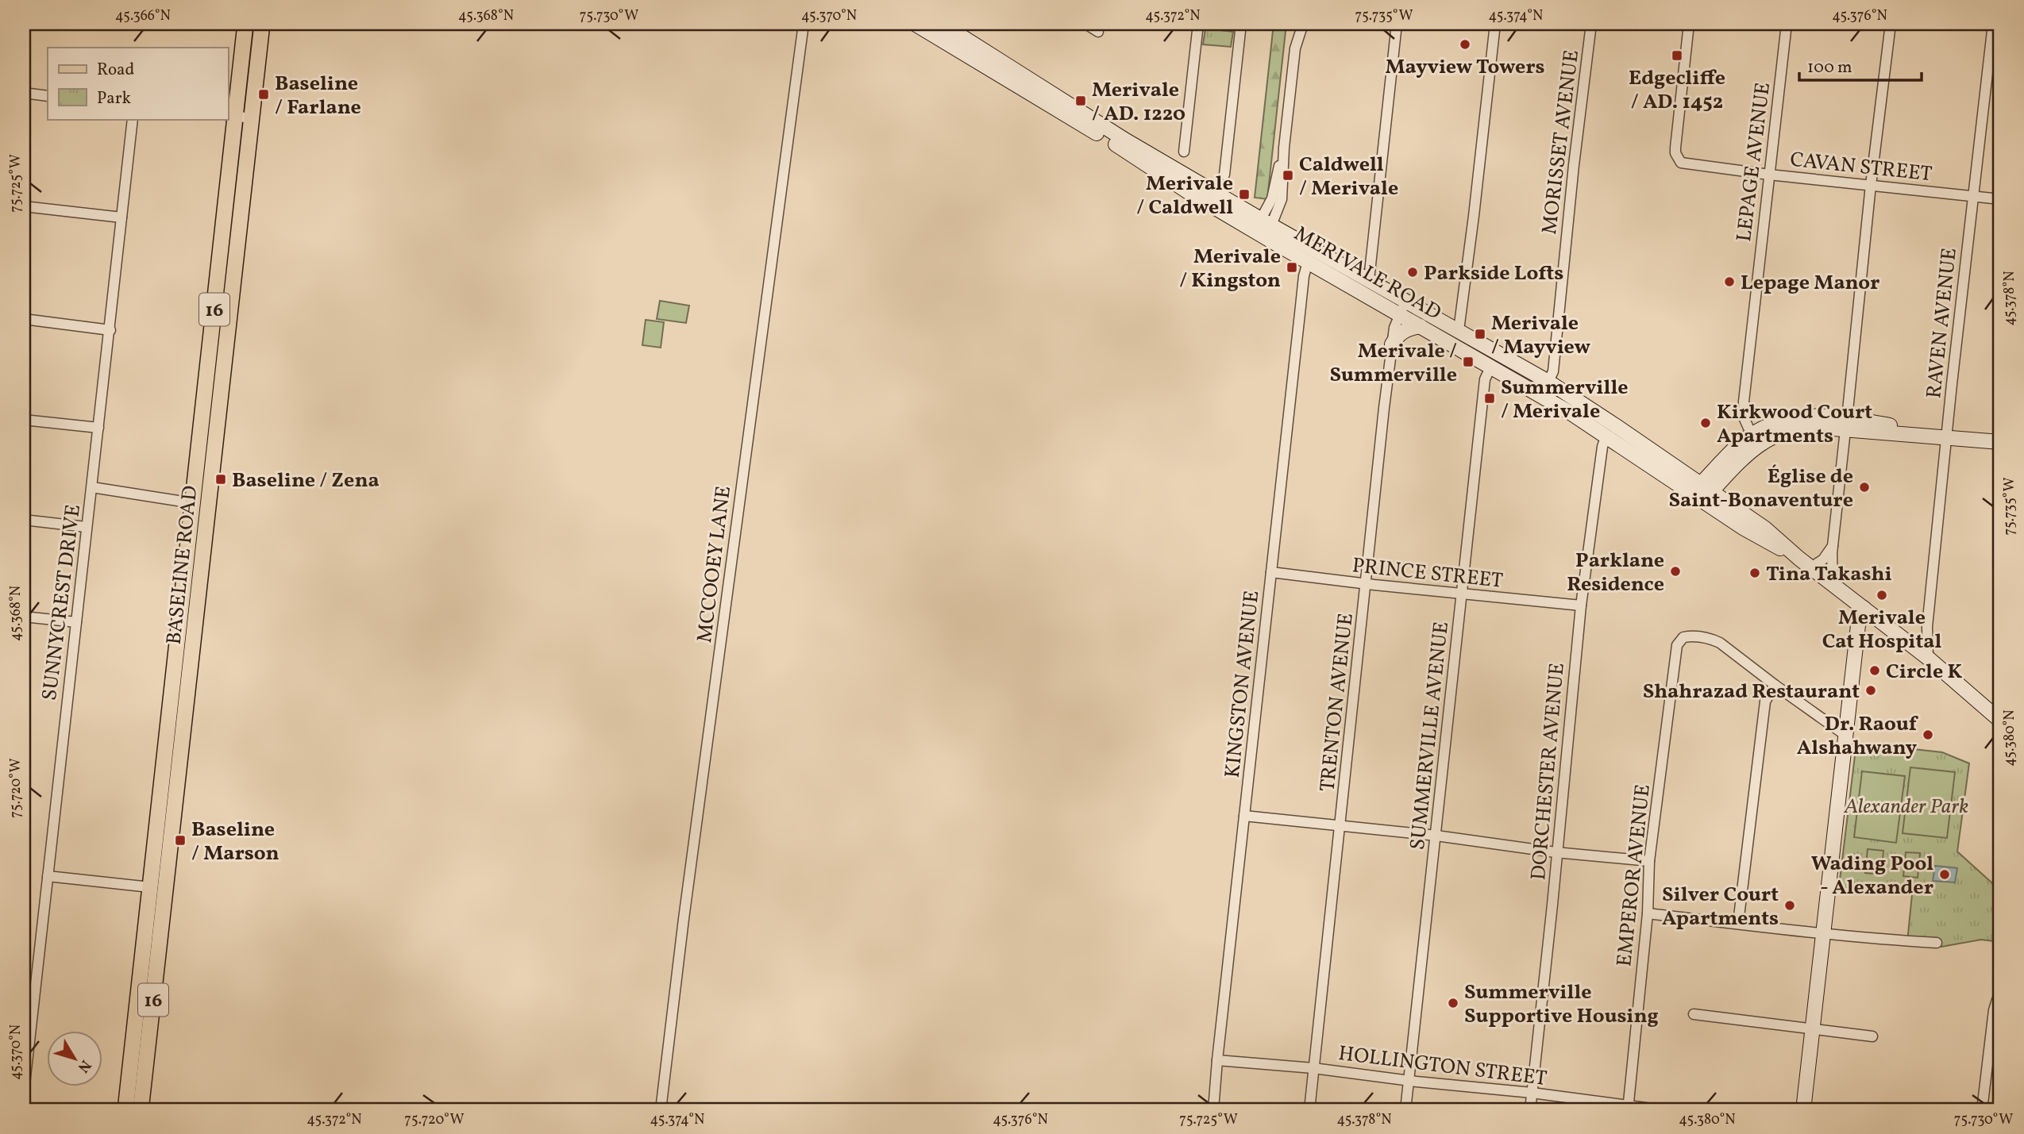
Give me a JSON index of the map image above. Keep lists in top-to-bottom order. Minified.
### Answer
{"streets":{"main road":["MERIVALE ROAD","16","BASELINE ROAD"],"street":["MORISSET AVENUE","LEPAGE AVENUE","CAVAN STREET","RAVEN AVENUE","MCCOOEY LANE","PRINCE STREET","SUNNYCREST DRIVE","KINGSTON AVENUE","TRENTON AVENUE","SUMMERVILLE AVENUE","DORCHESTER AVENUE","EMPEROR AVENUE","HOLLINGTON STREET"]},"crossings":[["MORISSET AVENUE","MERIVALE ROAD"],["LEPAGE AVENUE","CAVAN STREET"],["CAVAN STREET","RAVEN AVENUE"],["MERIVALE ROAD","RAVEN AVENUE"],["MERIVALE ROAD","KINGSTON AVENUE"],["MERIVALE ROAD","TRENTON AVENUE"],["MERIVALE ROAD","SUMMERVILLE AVENUE"],["MERIVALE ROAD","DORCHESTER AVENUE"],["PRINCE STREET","KINGSTON AVENUE"],["PRINCE STREET","TRENTON AVENUE"],["PRINCE STREET","SUMMERVILLE AVENUE"],["PRINCE STREET","DORCHESTER AVENUE"],["KINGSTON AVENUE","HOLLINGTON STREET"],["TRENTON AVENUE","HOLLINGTON STREET"],["SUMMERVILLE AVENUE","HOLLINGTON STREET"],["DORCHESTER AVENUE","HOLLINGTON STREET"],["EMPEROR AVENUE","HOLLINGTON STREET"]],"parks":["Alexander Park"],"places":{"other":["Mayview Towers","Parkside Lofts","Lepage Manor","Kirkwood Court Apartments","Église de Saint-Bonaventure","Parklane Residence","Tina Takashi","Merivale Cat Hospital","Circle K","Shahrazad Restaurant","Dr. Raouf Alshahwany","Wading Pool - Alexander","Silver Court Apartments","Summerville Supportive Housing"],"transit":["Edgecliffe / AD. 1452","Baseline / Farlane","Merivale / AD. 1220","Caldwell / Merivale","Merivale / Caldwell","Merivale / Kingston","Merivale / Mayview","Merivale / Summerville","Summerville / Merivale","Baseline / Zena","Baseline / Marson"]},"legend":["Road","Park"],"scale_bar":"100 m","north":"bottom right","coordinates":["45.366°N","45.368°N","75.730°W","45.370°N","45.372°N","75.735°W","45.374°N","45.376°N","75.725°W","45.378°N","45.380°N","75.720°W"]}
